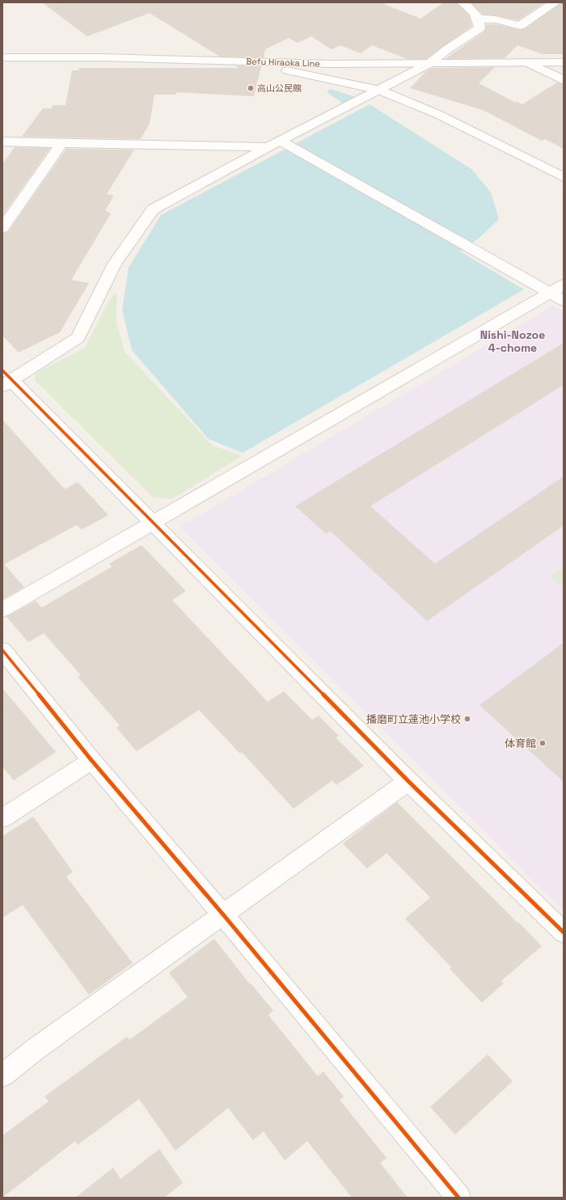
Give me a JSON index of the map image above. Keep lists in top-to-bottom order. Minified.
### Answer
{"streets":{"street":["Befu Hiraoka Line"]},"districts":["Nishi-Nozoe 4-chome"],"places":["高山公民館","播磨町立蓮池小学校","体育館"]}
